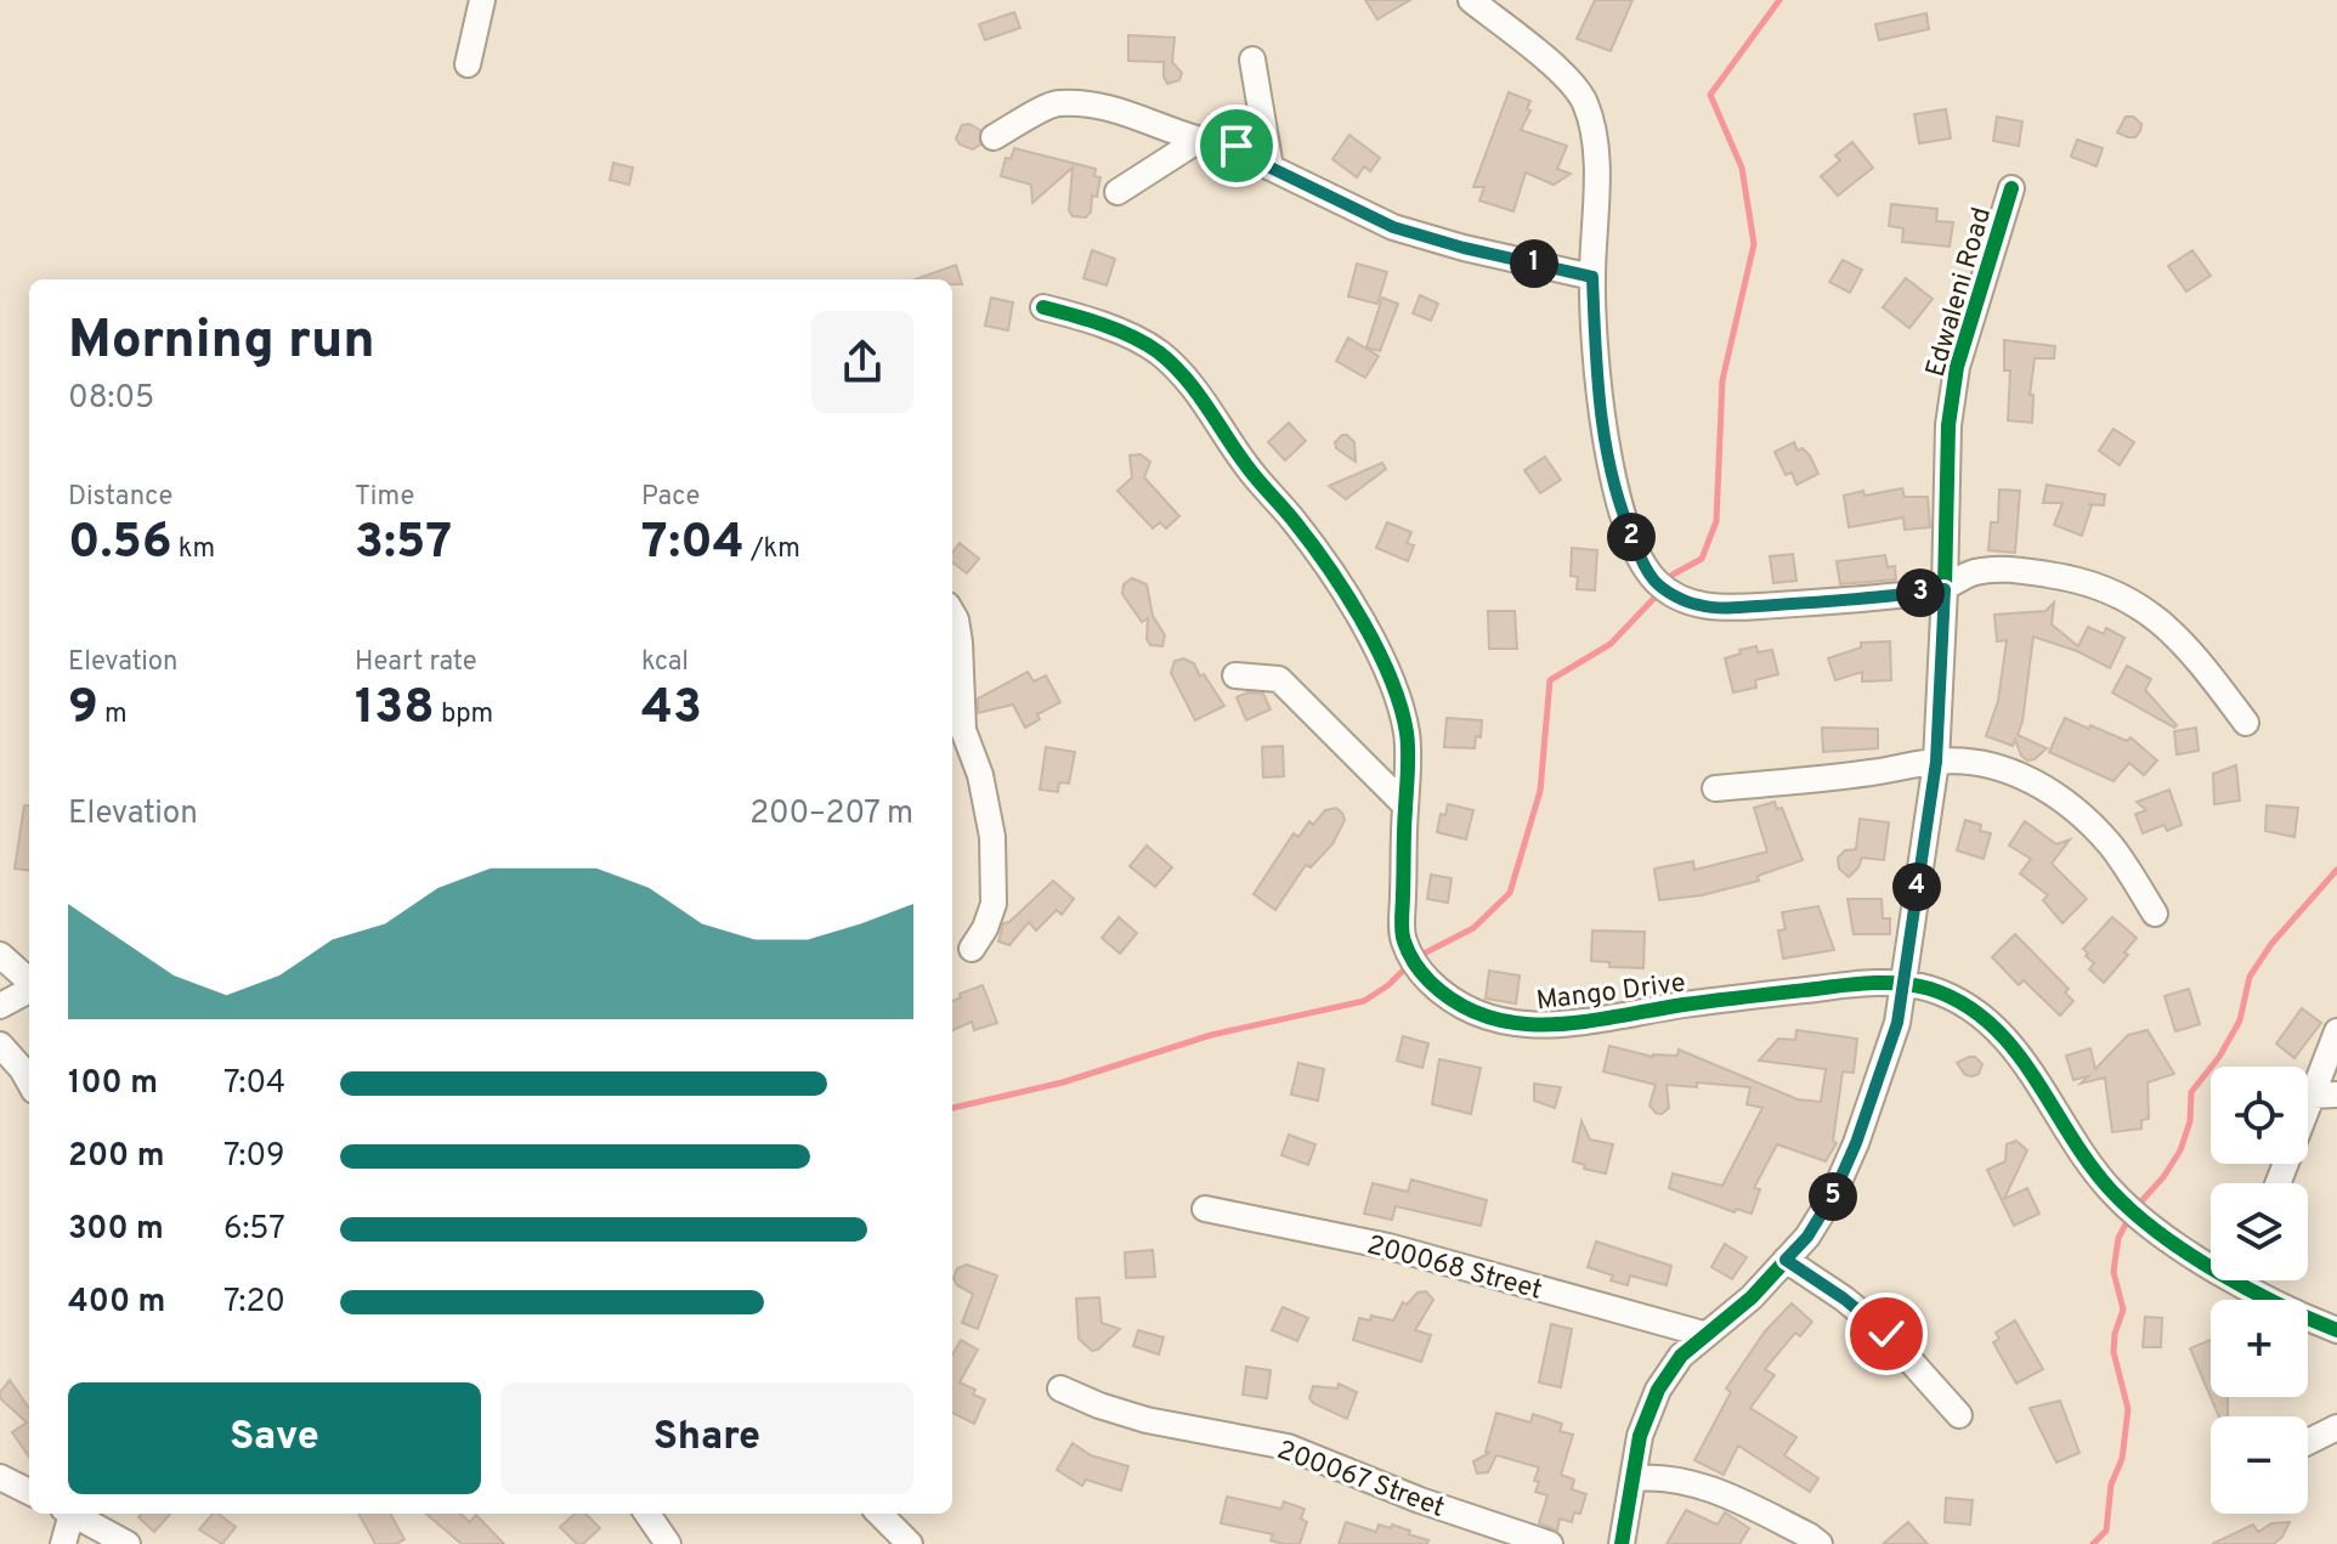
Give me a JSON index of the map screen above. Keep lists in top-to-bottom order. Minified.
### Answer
{"streets":{"street":["Edwaleni Road","Mango Drive","200068 Street","200067 Street"]},"crossings":[["Edwaleni Road","Mango Drive"],["Edwaleni Road","200068 Street"]],"page":{"pins":["1","2","3","4","5"],"heading":["Morning run","08:05"],"stats":[["Distance","0.56 km"],["Time","3:57"],["Pace","7:04 /km"],["Elevation","9 m"],["Heart rate","138 bpm"],["kcal","43"]],"chart":["Elevation","200–207 m"],"list":[{"name":"100 m","note":"7:04"},{"name":"200 m","note":"7:09"},{"name":"300 m","note":"6:57"},{"name":"400 m","note":"7:20"}],"map_buttons":["+","−"],"buttons":["Save","Share"]}}
